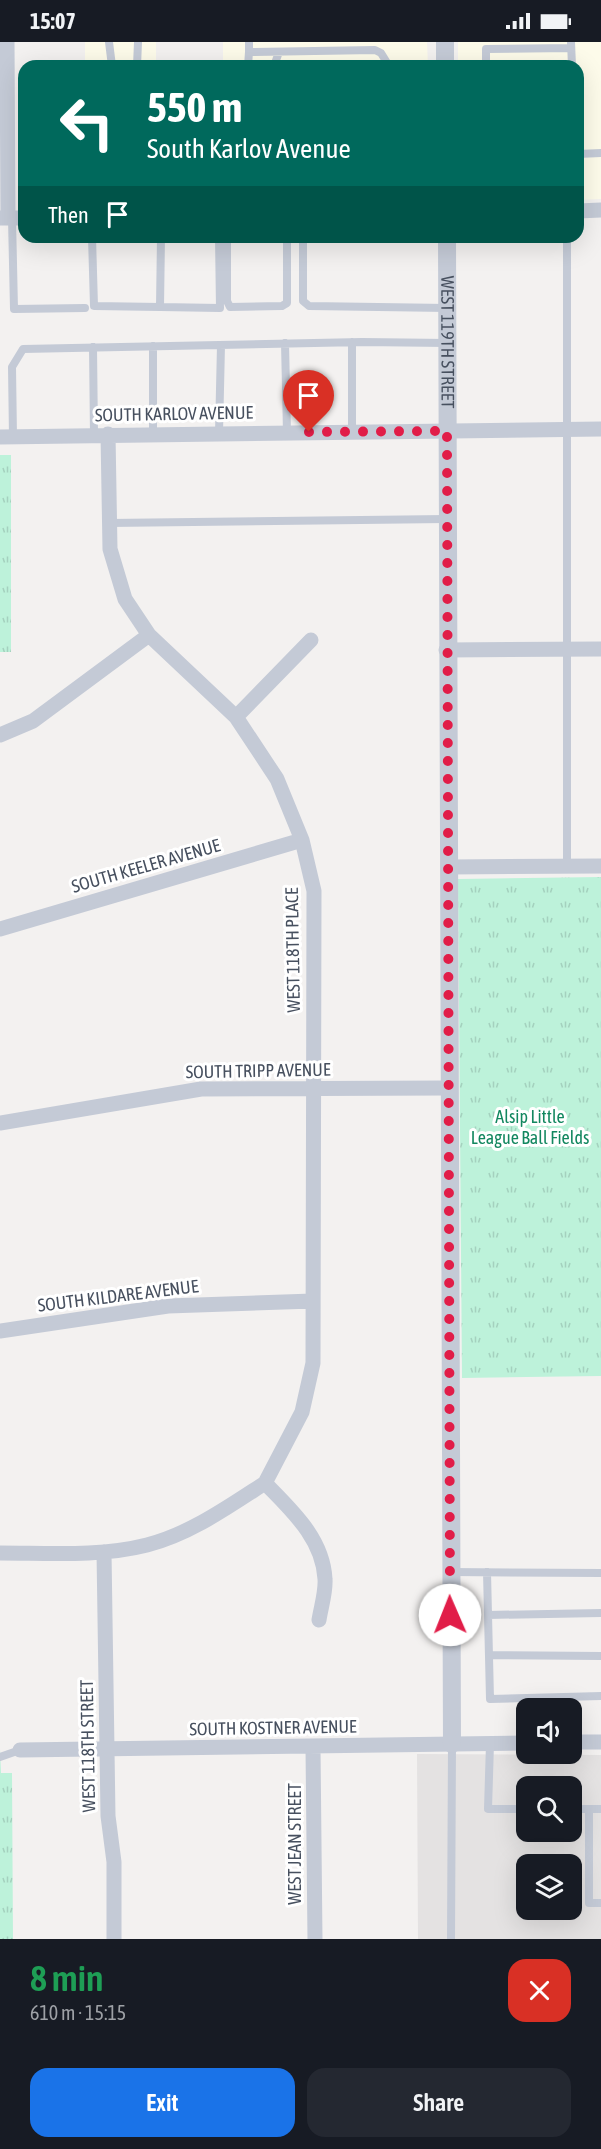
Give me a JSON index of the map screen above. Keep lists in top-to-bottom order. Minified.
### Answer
{"streets":{"street":["WEST 119TH STREET","SOUTH KARLOV AVENUE","SOUTH KEELER AVENUE","WEST 118TH PLACE","SOUTH TRIPP AVENUE","SOUTH KILDARE AVENUE","SOUTH KOSTNER AVENUE","WEST 118TH STREET","WEST JEAN STREET"]},"crossings":[["WEST 119TH STREET","SOUTH KARLOV AVENUE"],["WEST 119TH STREET","SOUTH TRIPP AVENUE"],["WEST 119TH STREET","SOUTH KOSTNER AVENUE"],["SOUTH KARLOV AVENUE","WEST 118TH PLACE"],["SOUTH KEELER AVENUE","WEST 118TH PLACE"],["WEST 118TH PLACE","SOUTH TRIPP AVENUE"],["WEST 118TH PLACE","SOUTH KILDARE AVENUE"],["SOUTH KOSTNER AVENUE","WEST 118TH STREET"],["SOUTH KOSTNER AVENUE","WEST JEAN STREET"]],"parks":["Alsip Little League Ball Fields"],"page":{"status":"15:07","turn":["550 m","South Karlov Avenue"],"then":"Then","heading":["8 min","610 m · 15:15"],"buttons":["Exit","Share"]}}
